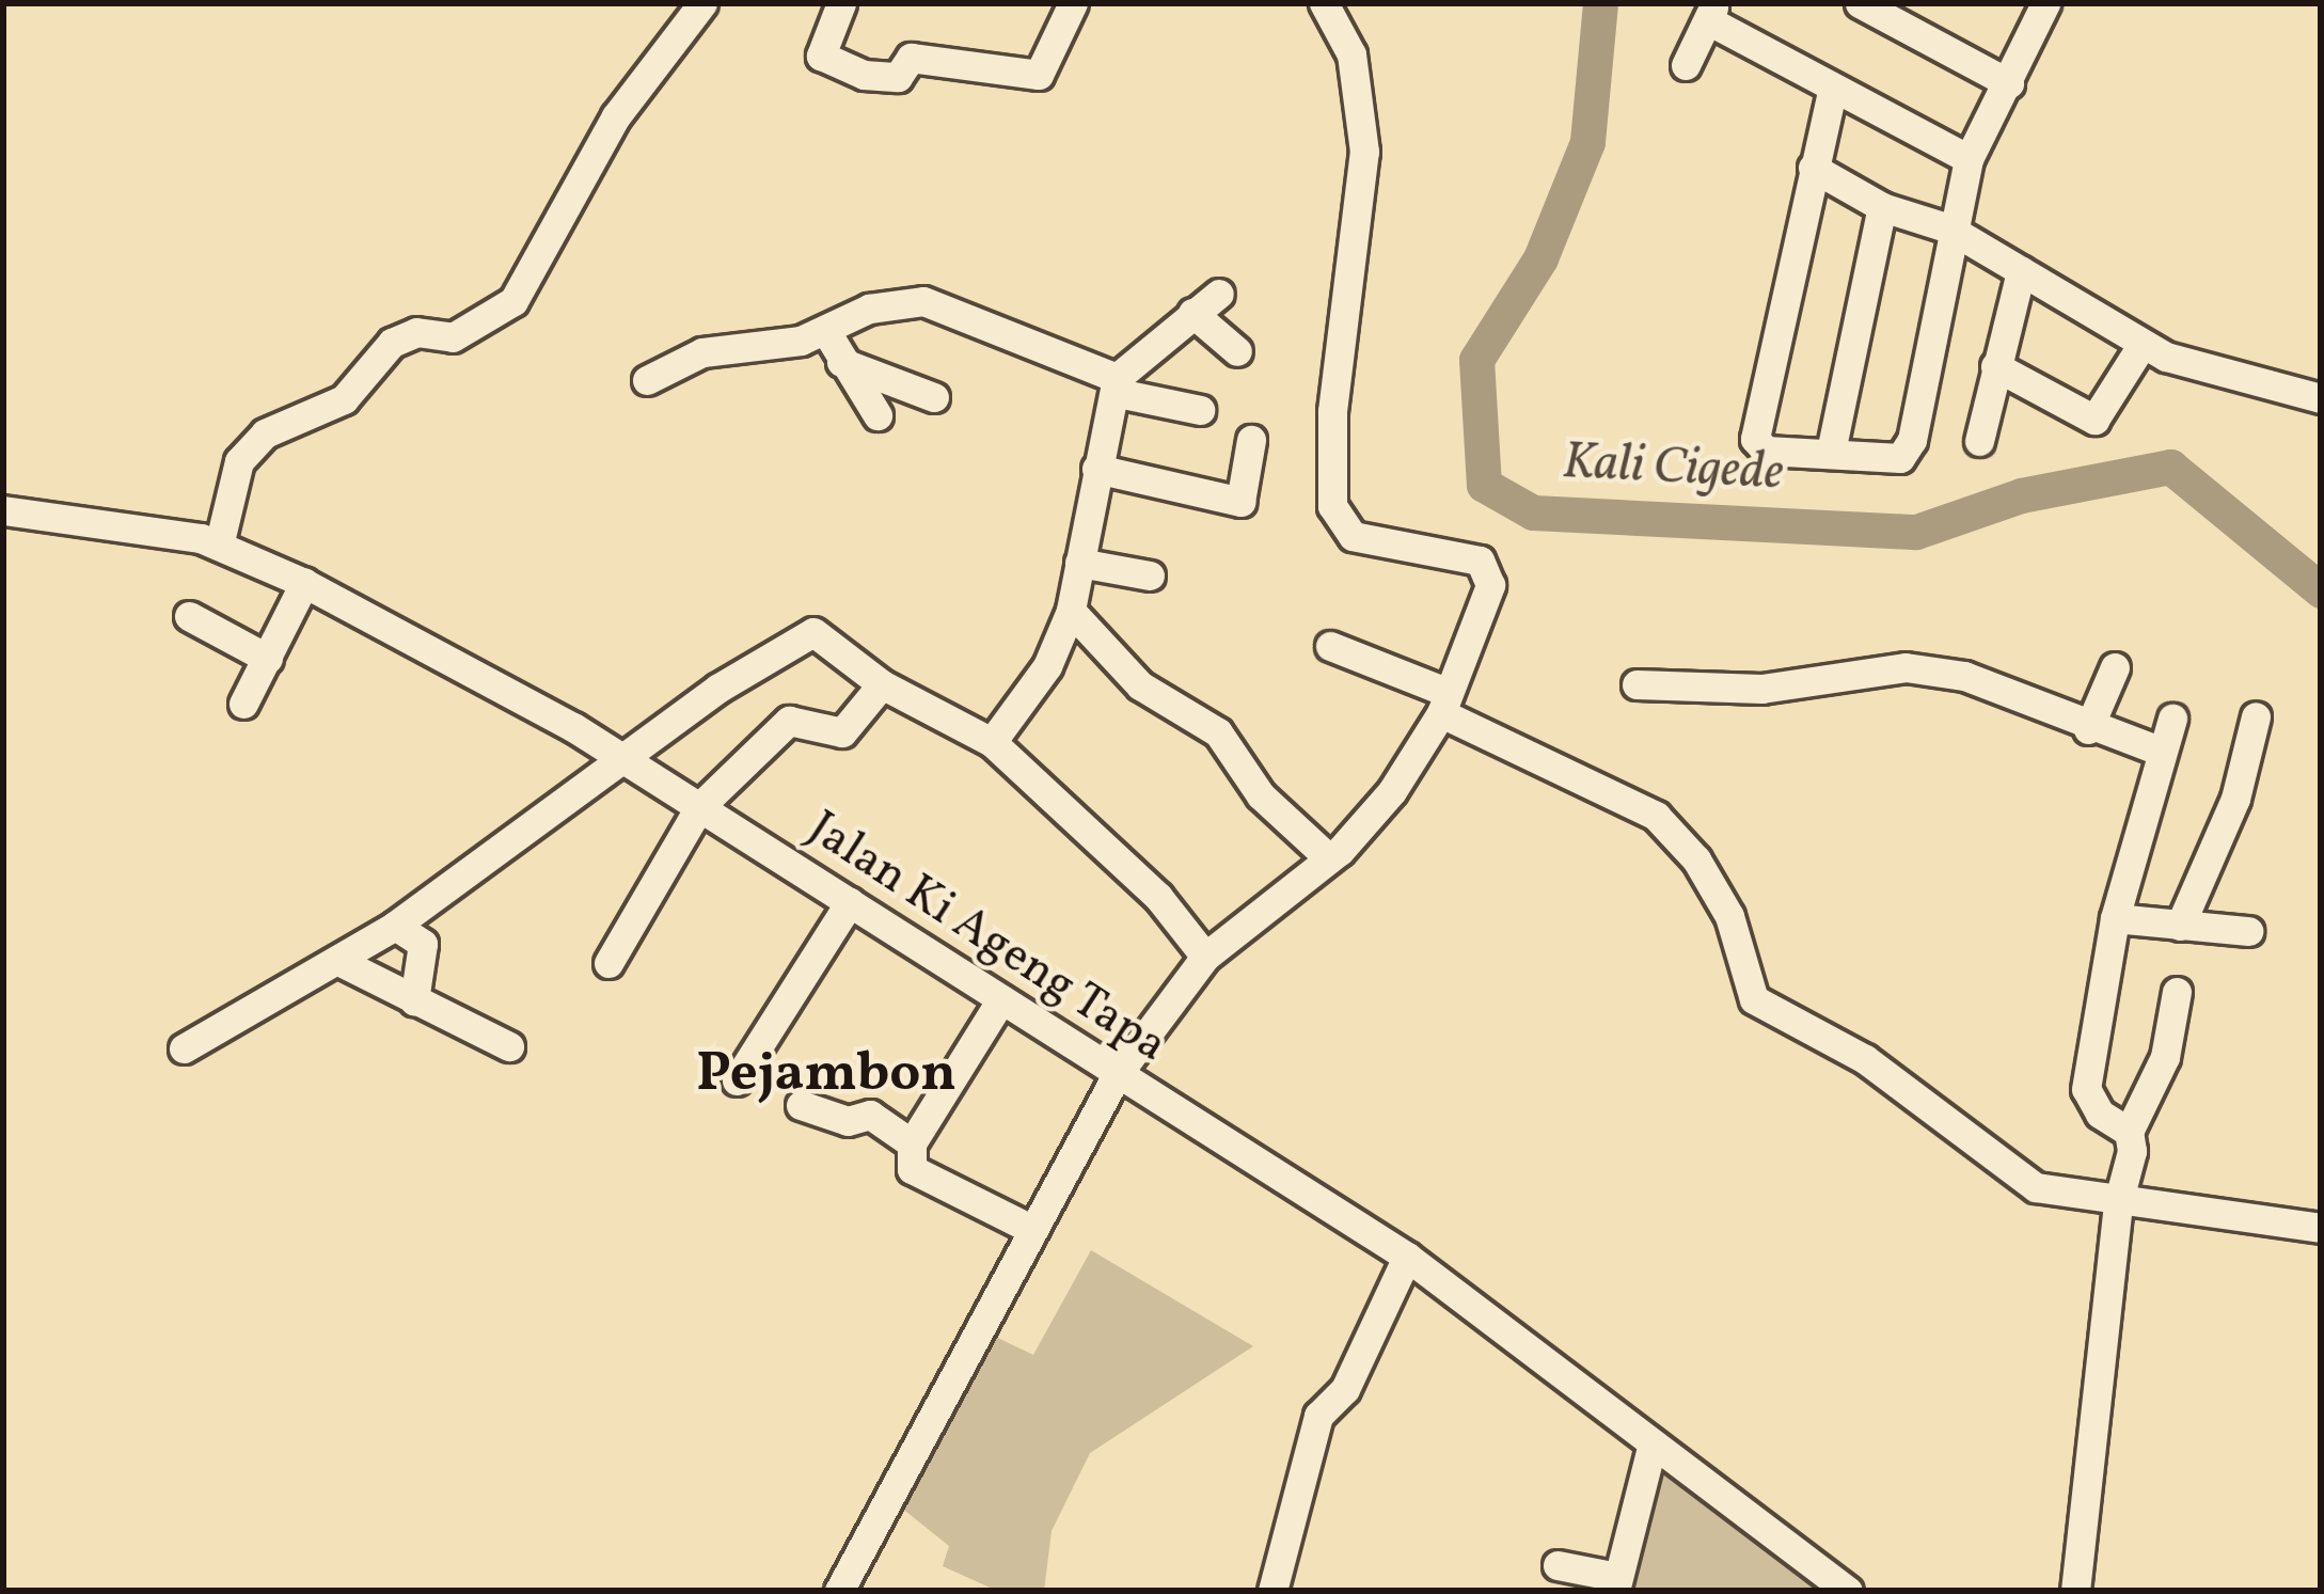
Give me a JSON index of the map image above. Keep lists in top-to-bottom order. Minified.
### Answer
{"streets":{"street":["Jalan Ki Ageng Tapa"]},"districts":["Pejambon"],"water":["Kali Cigede"]}
